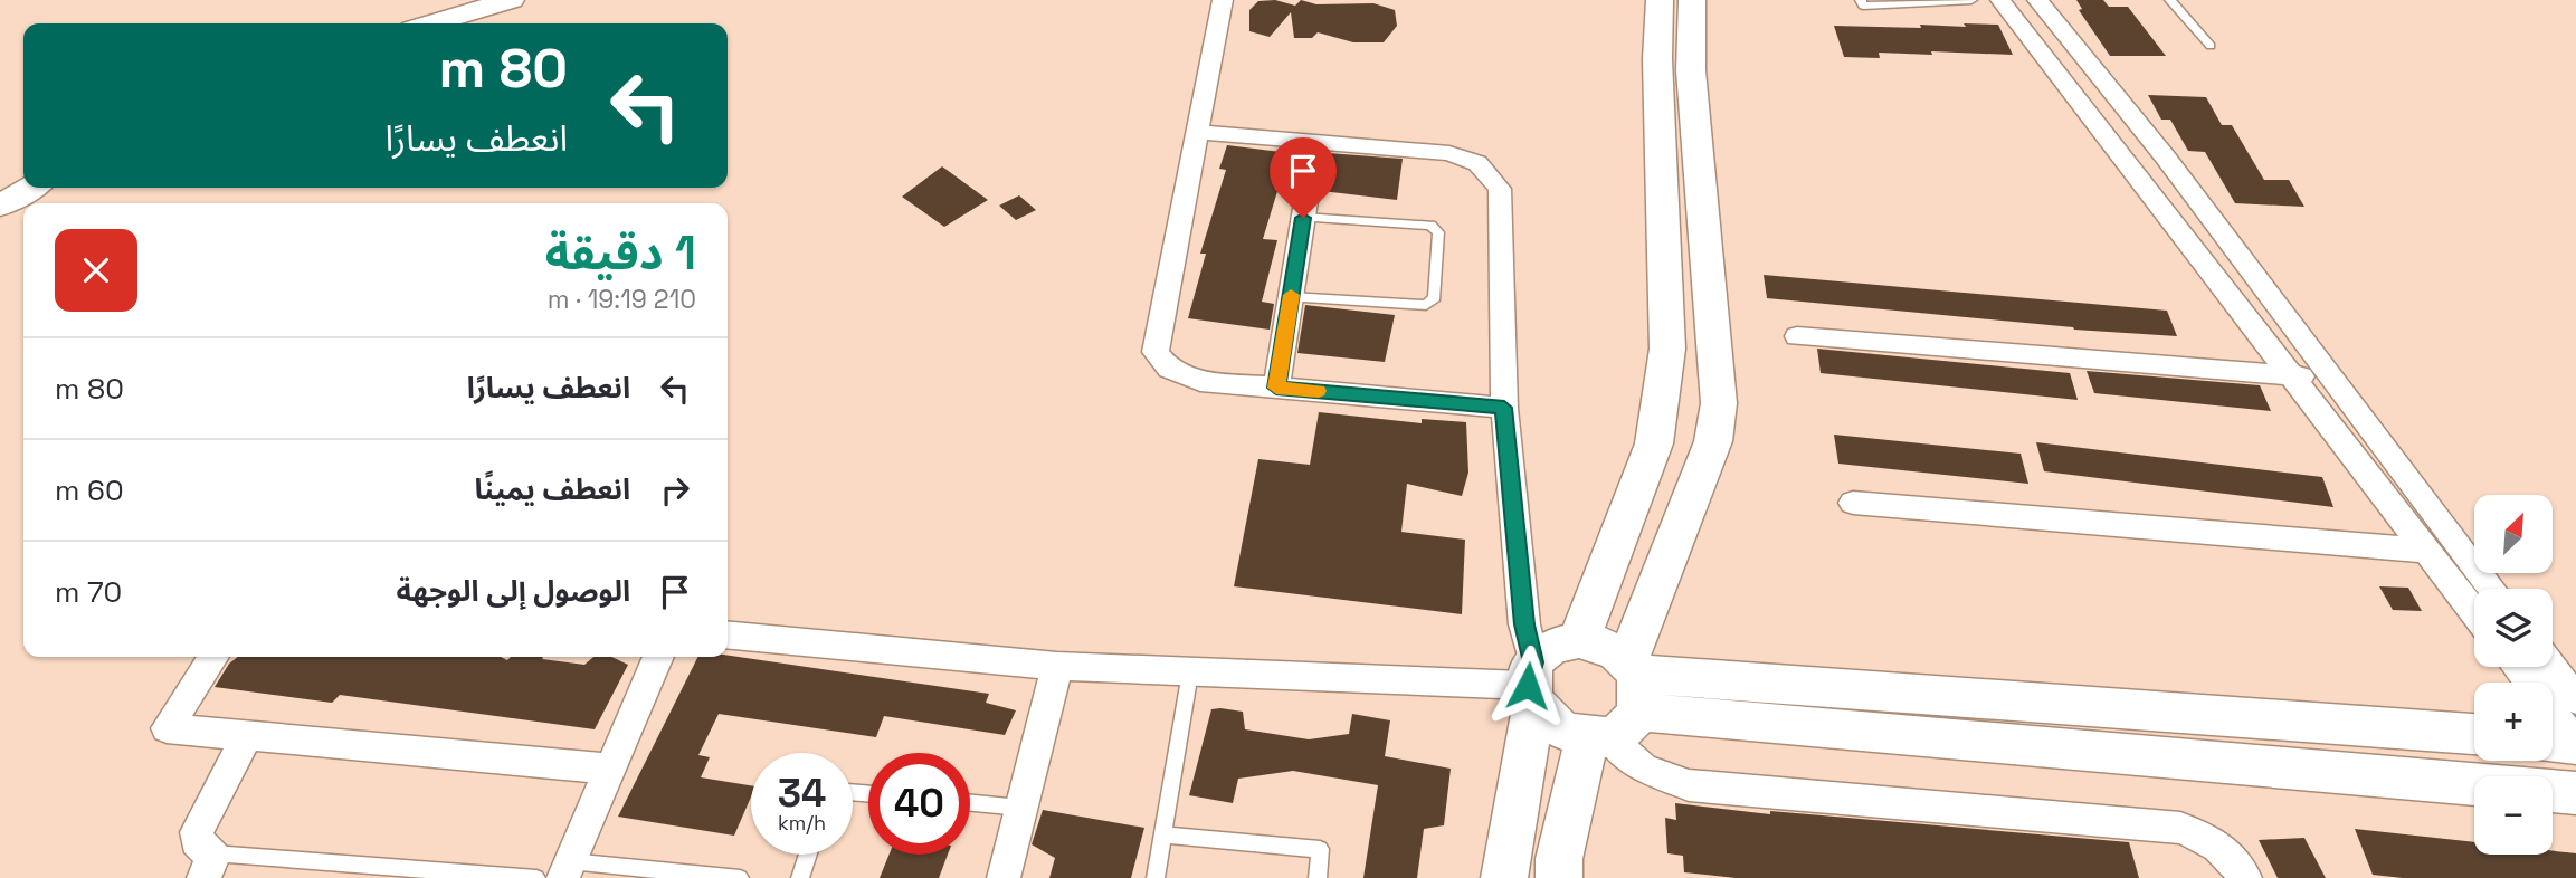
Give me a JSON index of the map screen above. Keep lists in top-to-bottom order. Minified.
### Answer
{"north":"top right","page":{"turn":["80 m","انعطف يسارًا"],"heading":["1 دقيقة","210 m · 19:19"],"list":[{"name":"انعطف يسارًا","value":"80 m"},{"name":"انعطف يمينًا","value":"60 m"},{"name":"الوصول إلى الوجهة","value":"70 m"}],"map_buttons":["+","−"],"speed":"34 km/h","limit":"40"}}
